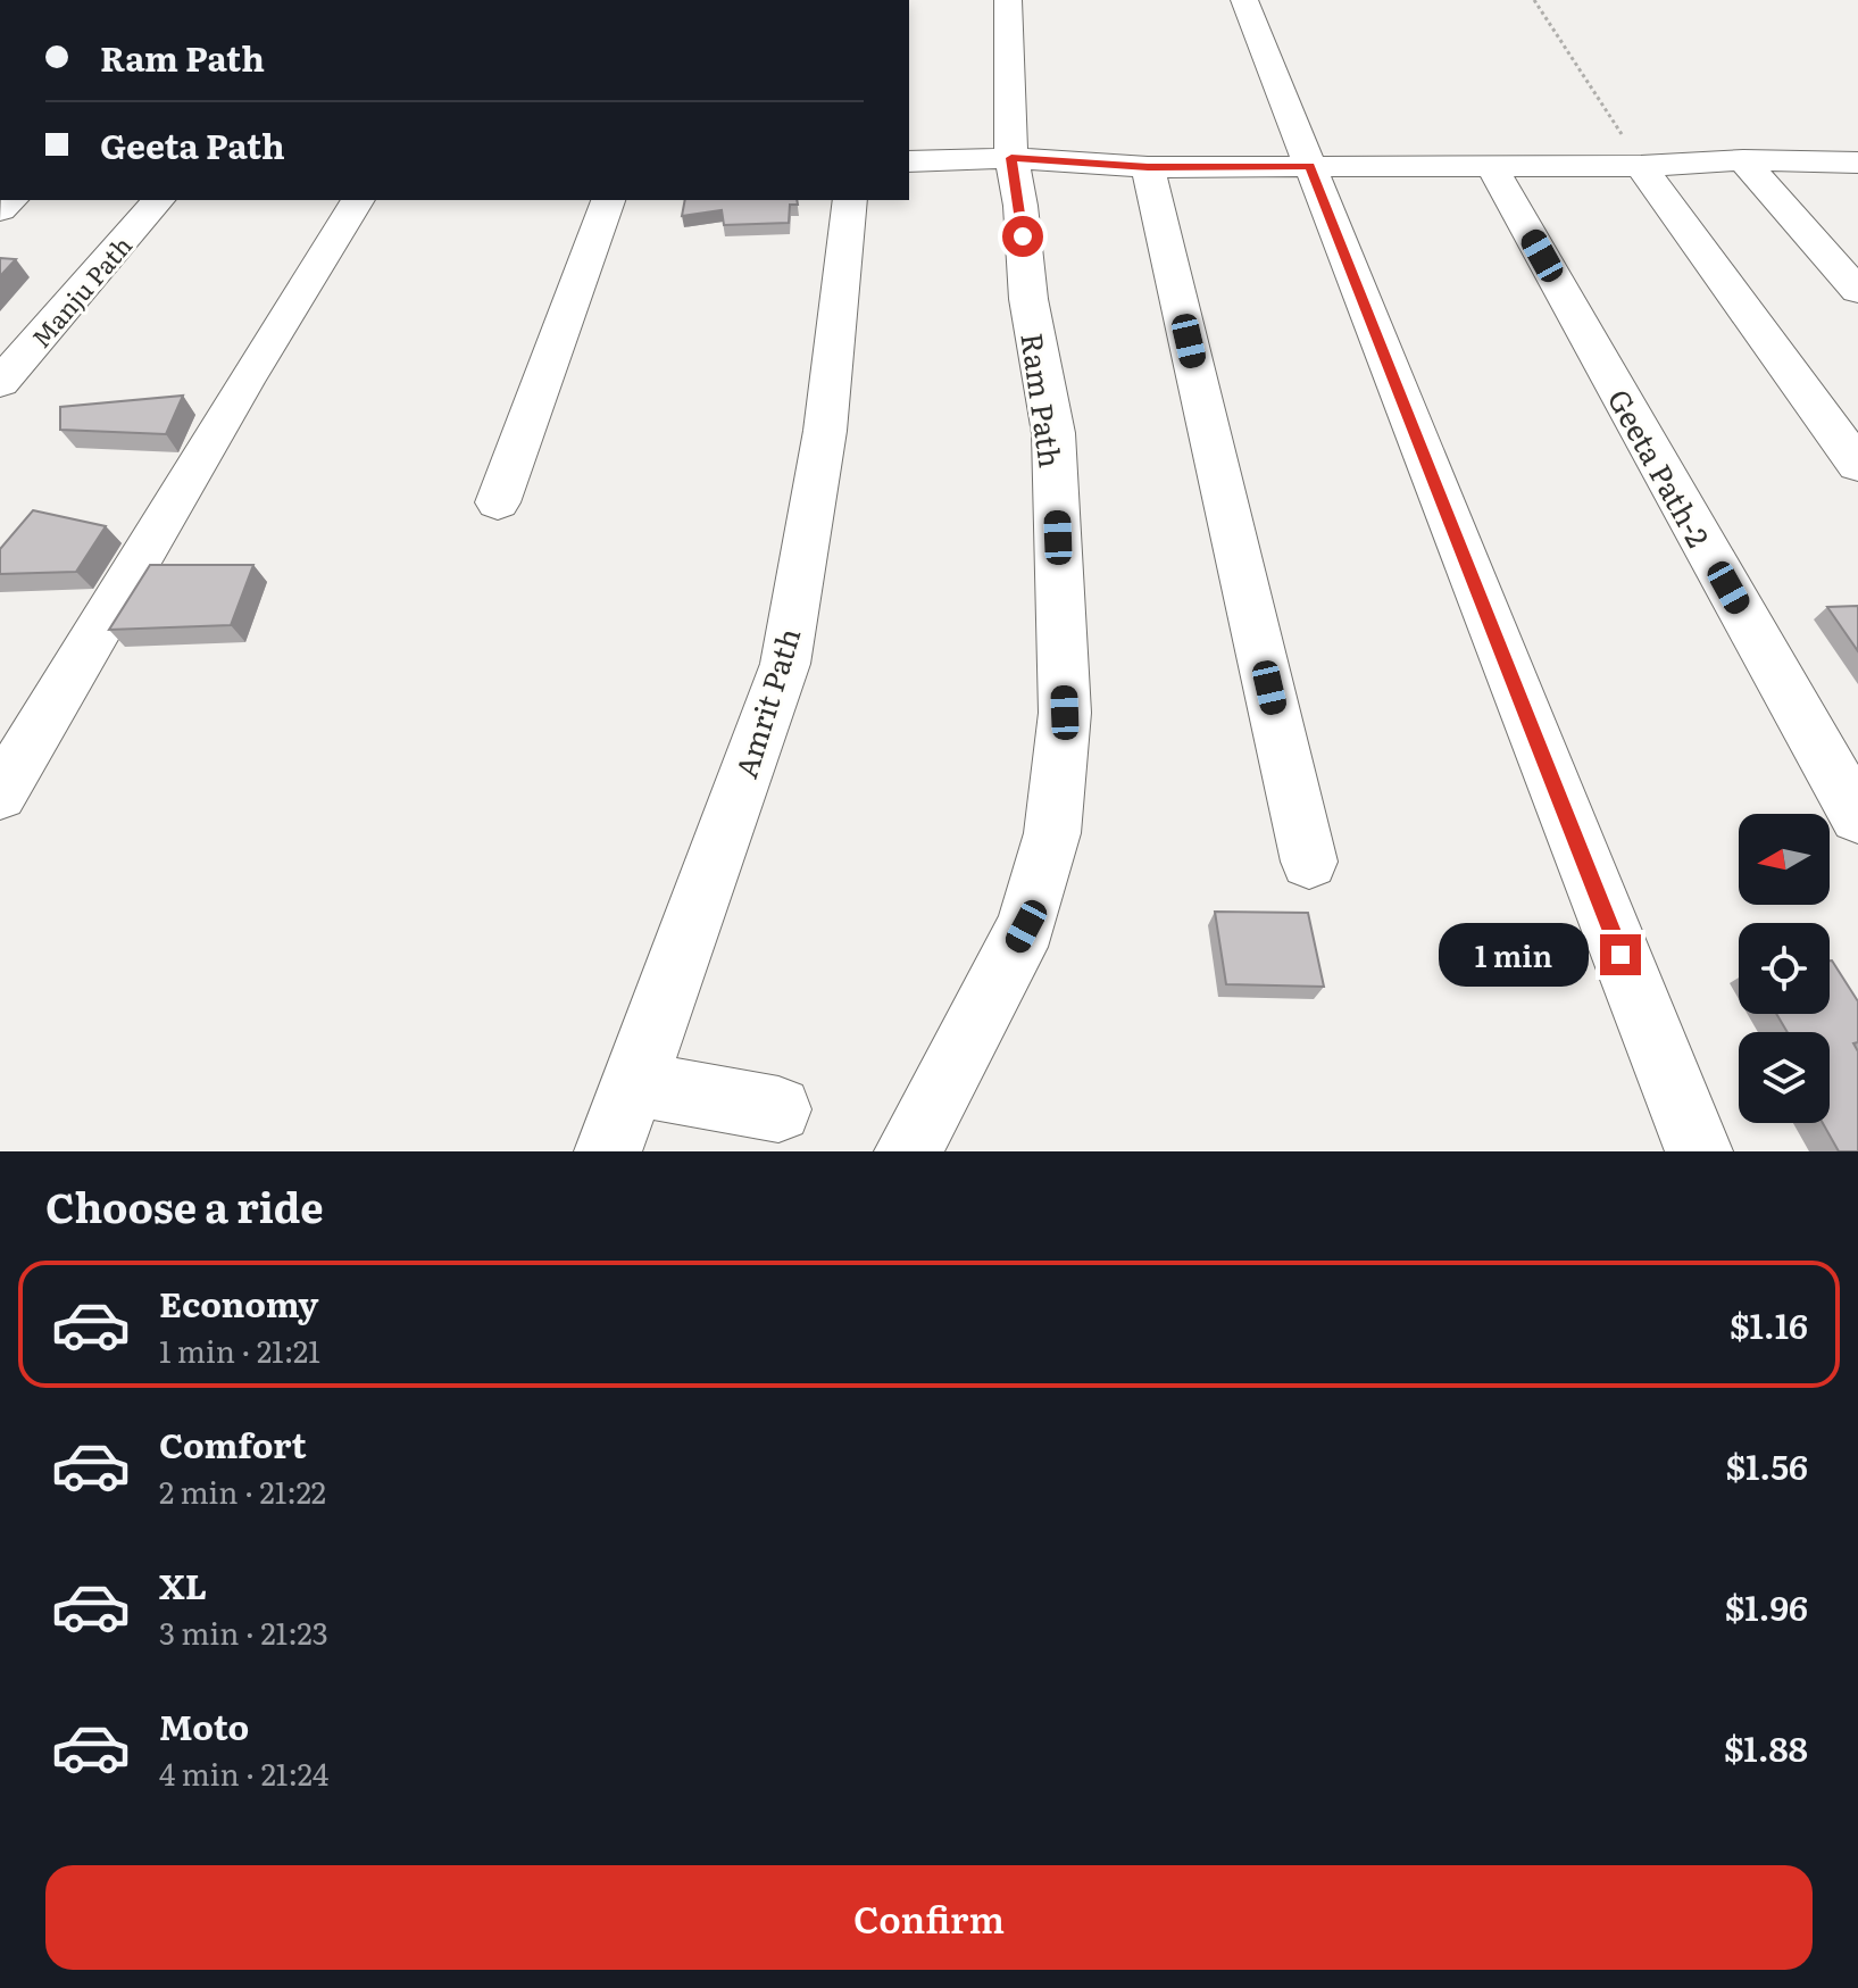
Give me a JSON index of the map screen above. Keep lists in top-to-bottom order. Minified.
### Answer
{"streets":{"street":["Manju Path","Ram Path","Geeta Path-2","Amrit Path"]},"north":"left","page":{"banner":["Ram Path","Geeta Path"],"bubble":"1 min","heading":"Choose a ride","list":[{"name":"Economy","note":"1 min · 21:21","value":"$1.16"},{"name":"Comfort","note":"2 min · 21:22","value":"$1.56"},{"name":"XL","note":"3 min · 21:23","value":"$1.96"},{"name":"Moto","note":"4 min · 21:24","value":"$1.88"}],"buttons":"Confirm"}}
